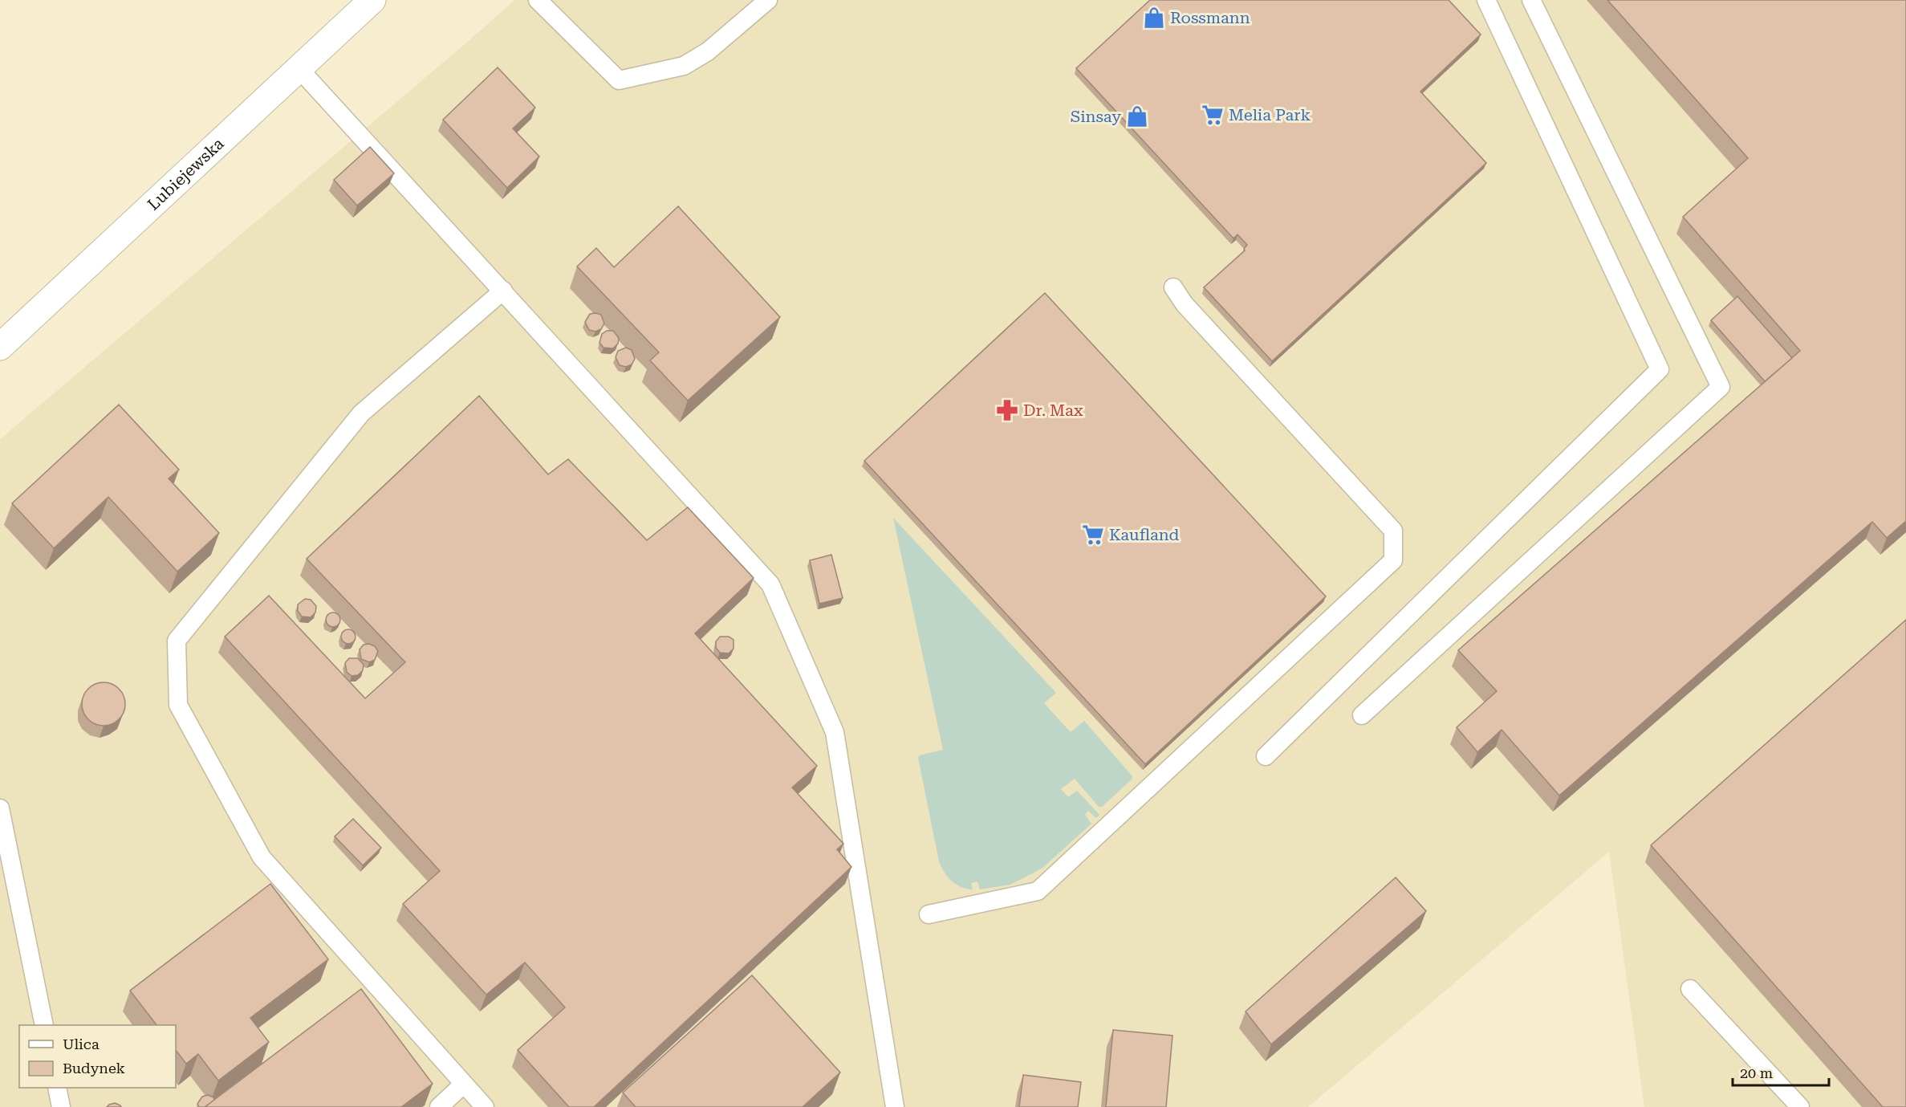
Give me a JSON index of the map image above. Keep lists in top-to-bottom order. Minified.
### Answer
{"streets":{"main road":["Lubiejewska"]},"places":{"shop":["Rossmann","Sinsay"],"supermarket":["Melia Park","Kaufland"],"pharmacy":["Dr. Max"]},"legend":["Ulica","Budynek"],"scale_bar":"20 m"}
